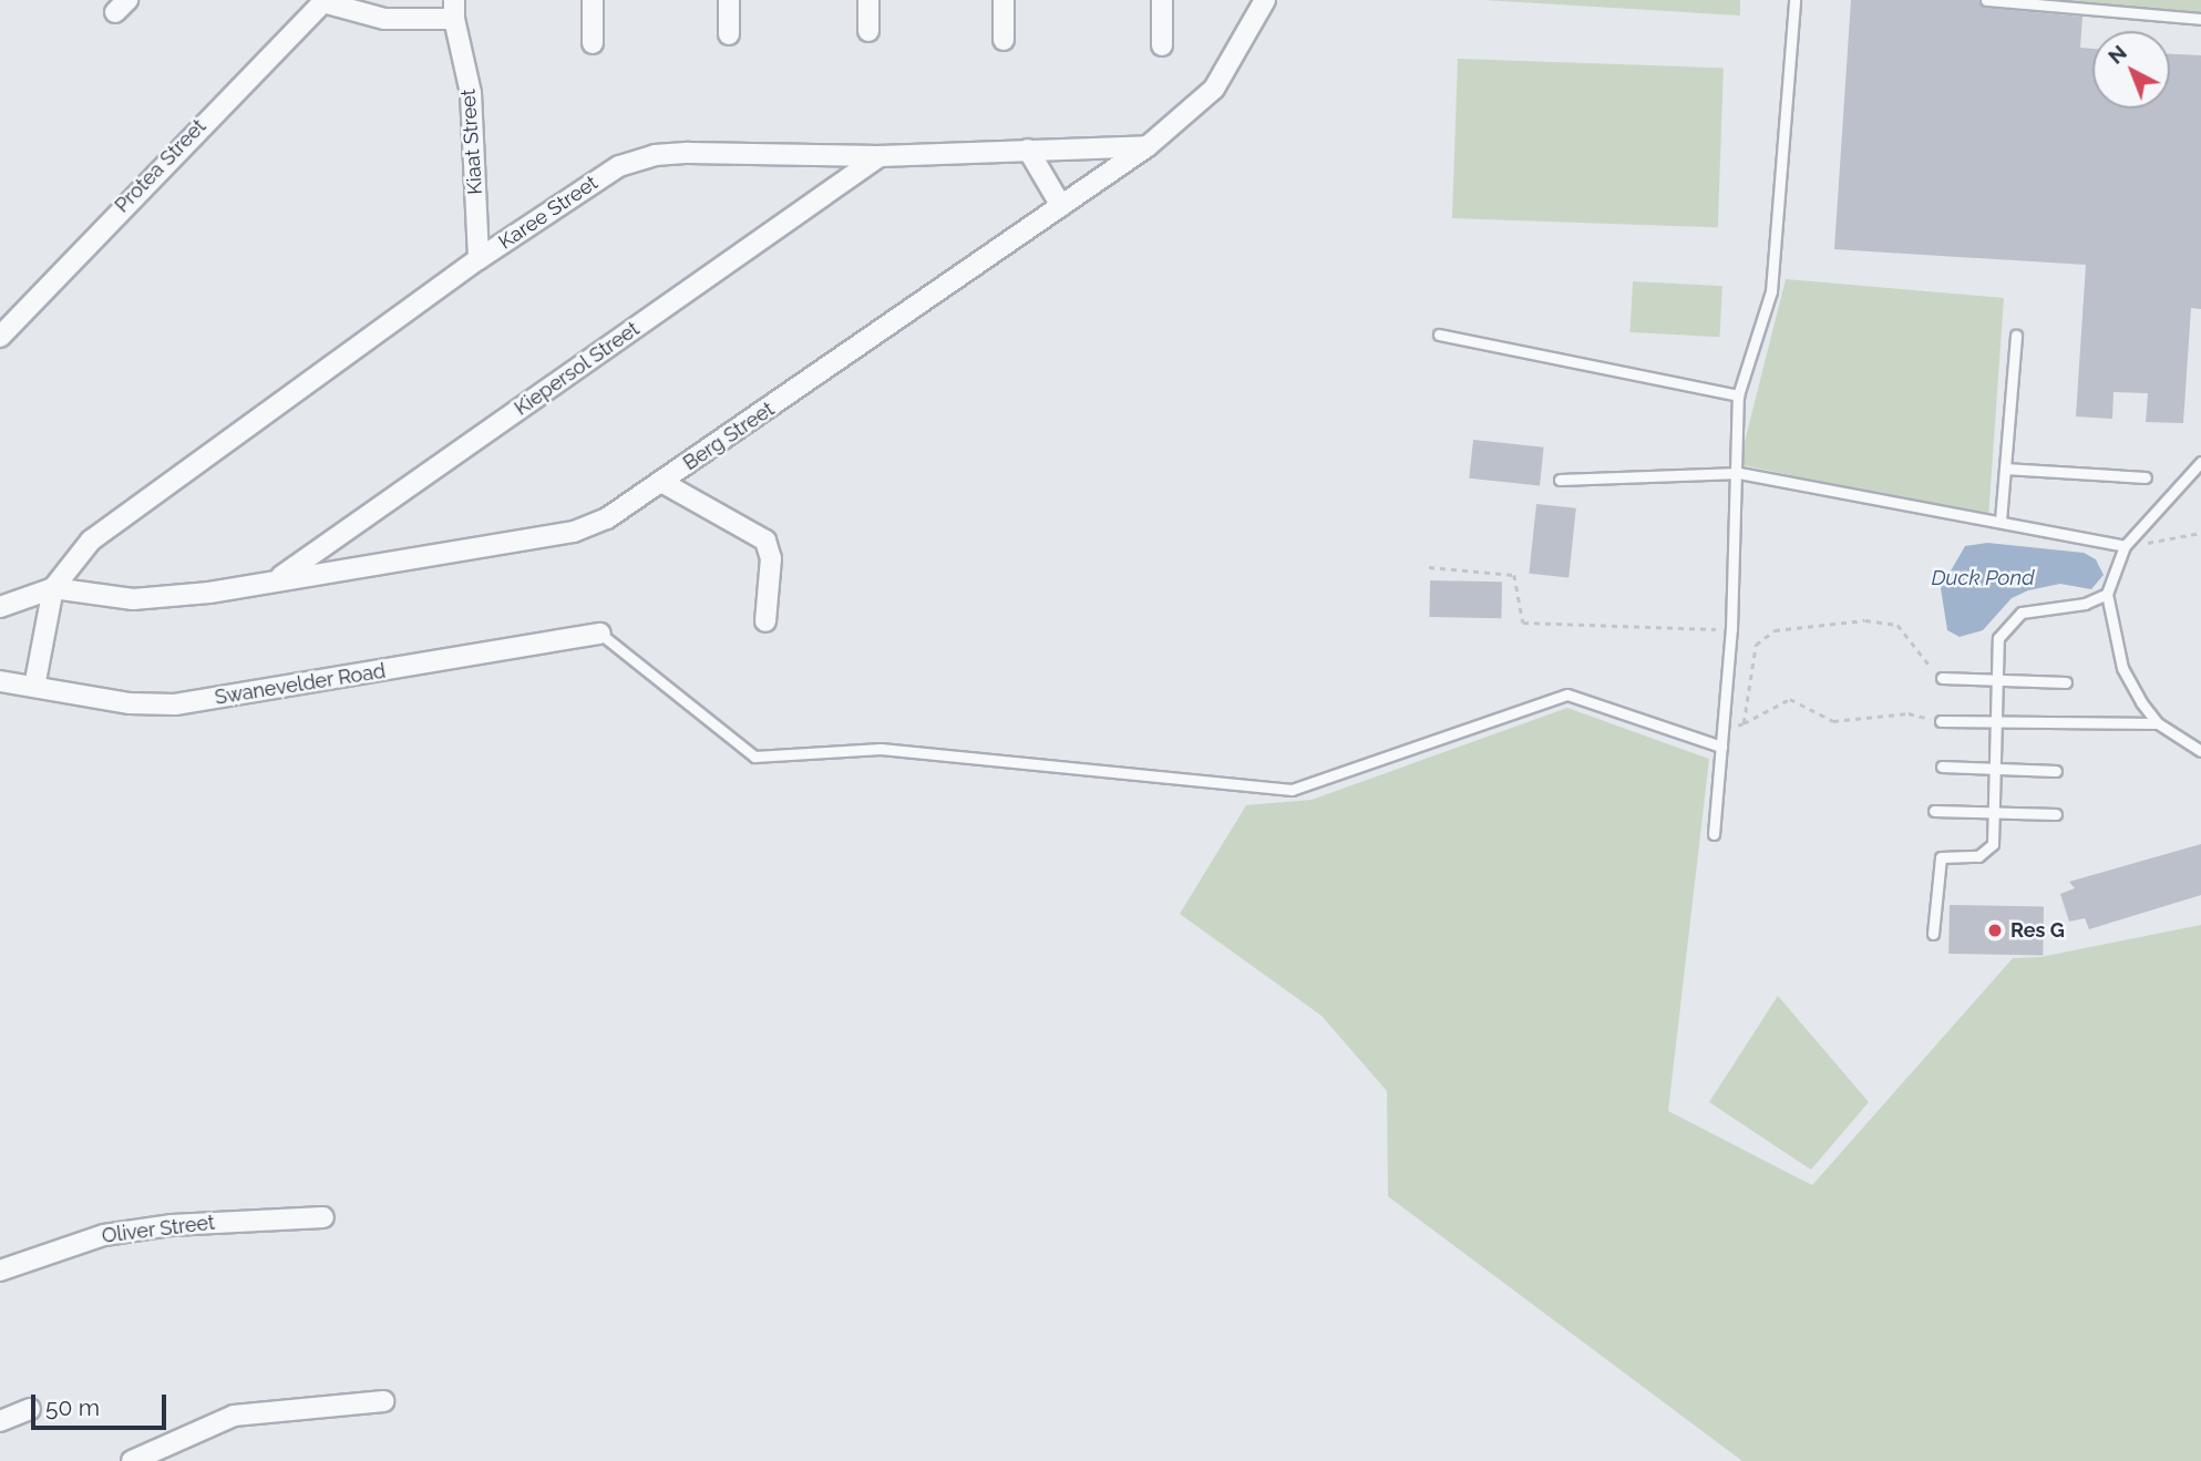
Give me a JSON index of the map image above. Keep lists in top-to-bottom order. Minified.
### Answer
{"streets":{"street":["Kiaat Street","Protea Street","Karee Street","Kiepersol Street","Berg Street","Swanevelder Road","Oliver Street"]},"crossings":[["Kiaat Street","Protea Street"],["Kiaat Street","Karee Street"],["Karee Street","Kiepersol Street"],["Karee Street","Berg Street"],["Karee Street","Swanevelder Road"],["Kiepersol Street","Berg Street"]],"water":["Duck Pond"],"places":["Res G"],"scale_bar":"50 m","north":"top left"}
